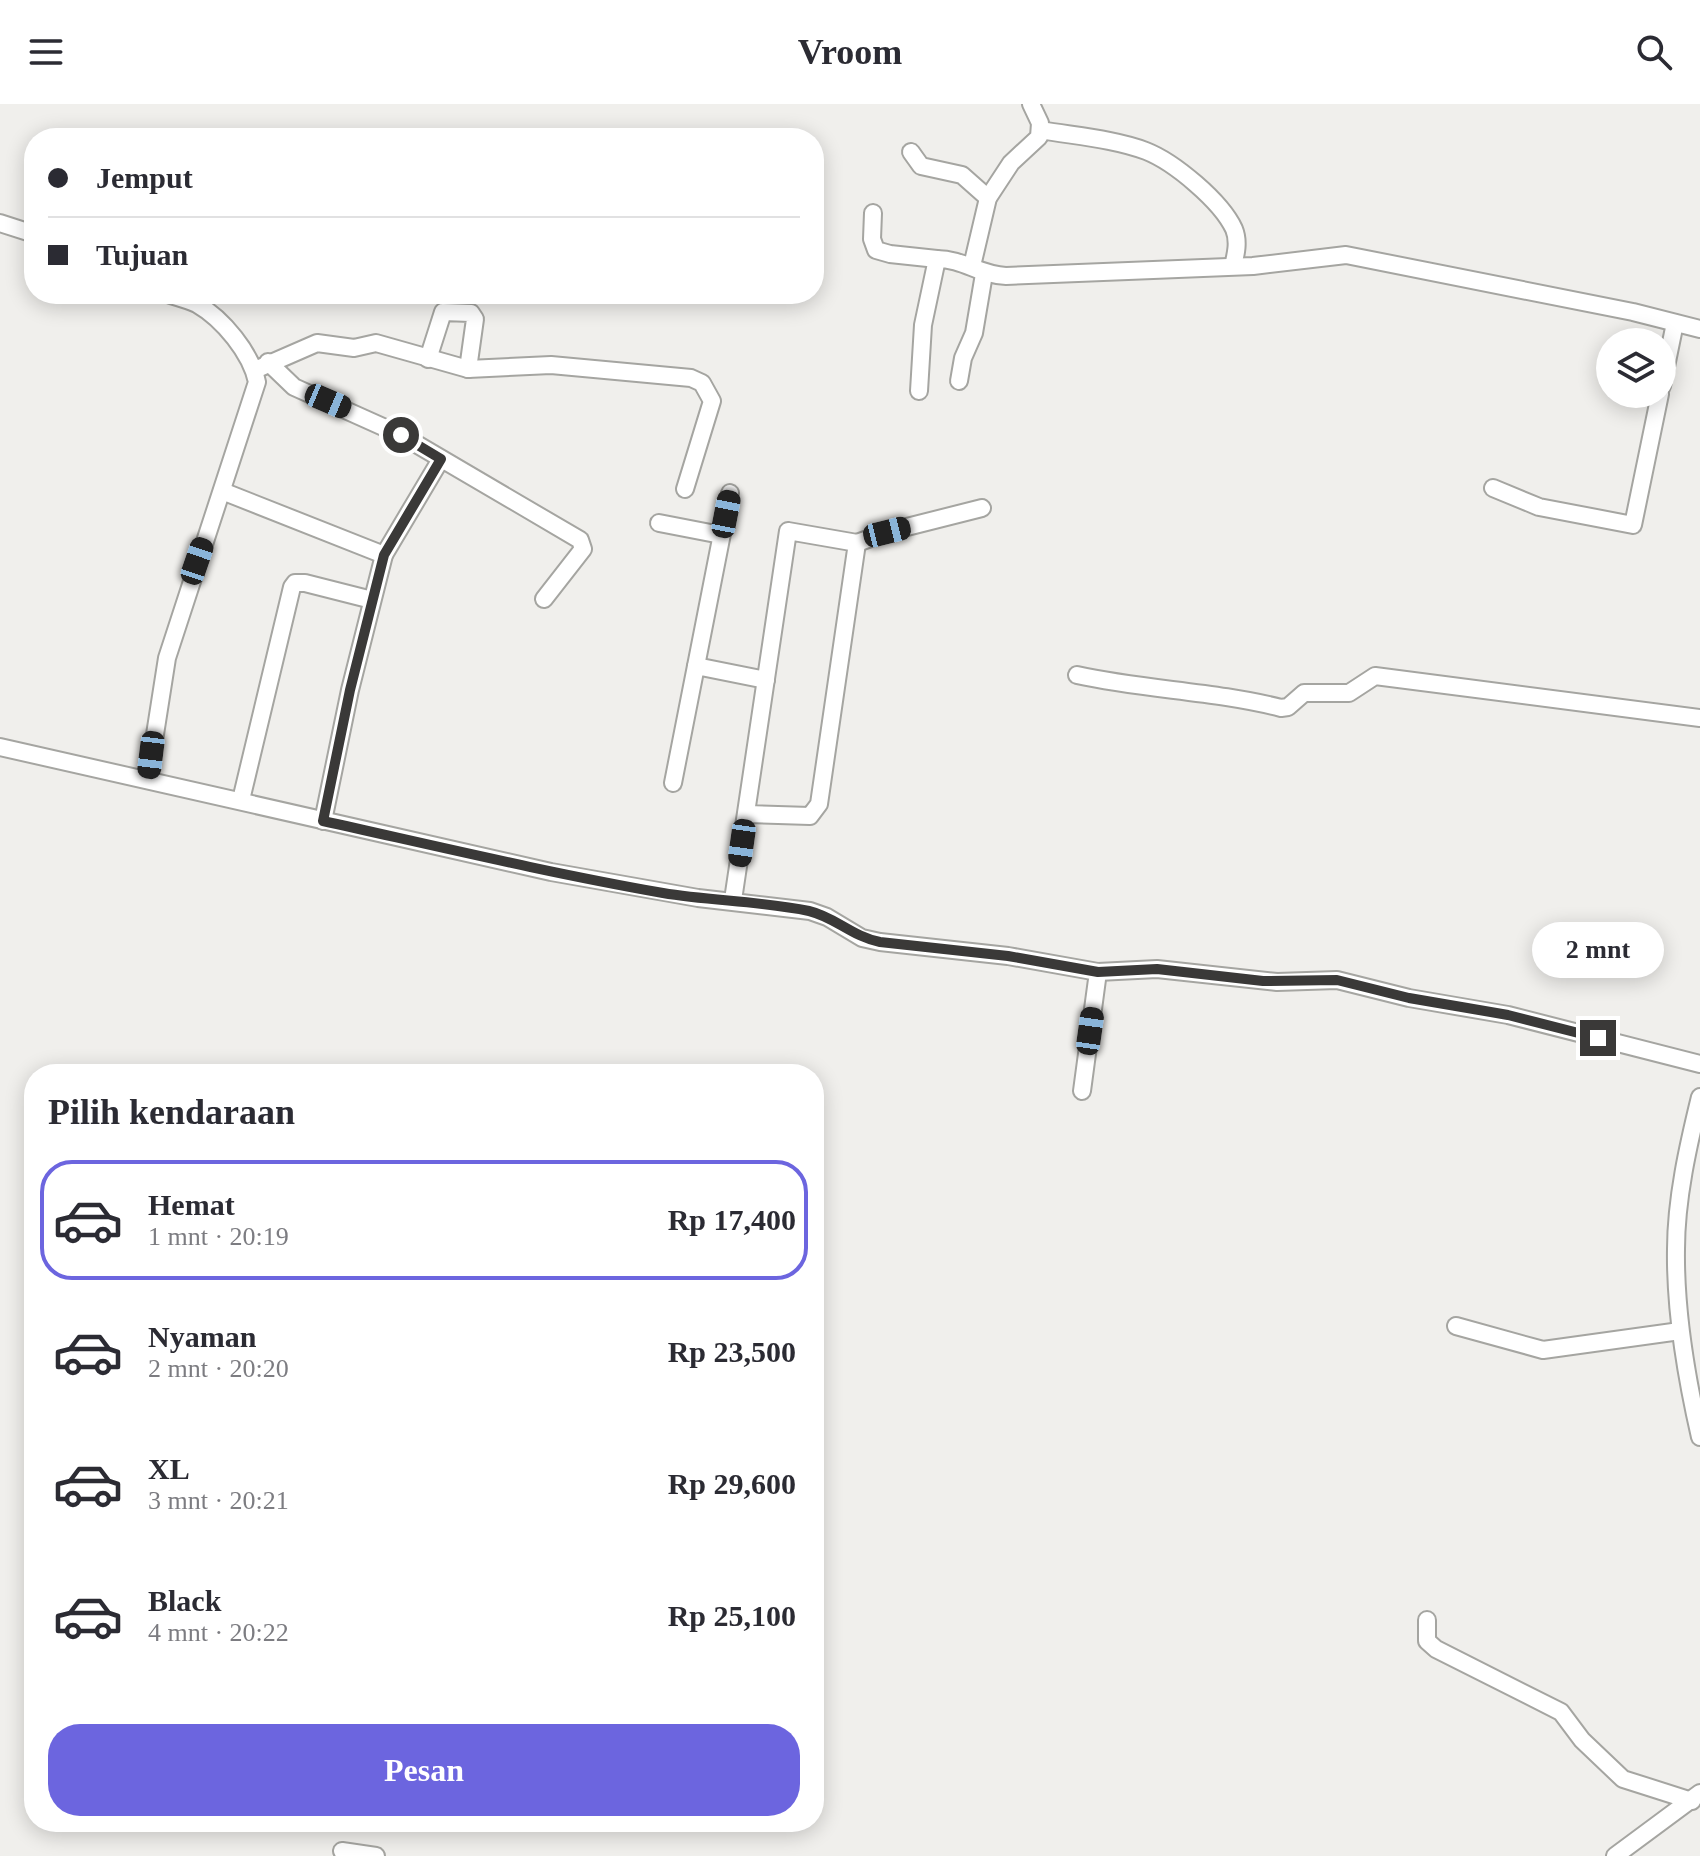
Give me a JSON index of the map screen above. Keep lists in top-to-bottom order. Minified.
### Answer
{"page":{"header":"Vroom","banner":["Jemput","Tujuan"],"bubble":"2 mnt","heading":"Pilih kendaraan","list":[{"name":"Hemat","note":"1 mnt · 20:19","value":"Rp 17,400"},{"name":"Nyaman","note":"2 mnt · 20:20","value":"Rp 23,500"},{"name":"XL","note":"3 mnt · 20:21","value":"Rp 29,600"},{"name":"Black","note":"4 mnt · 20:22","value":"Rp 25,100"}],"buttons":"Pesan"}}
